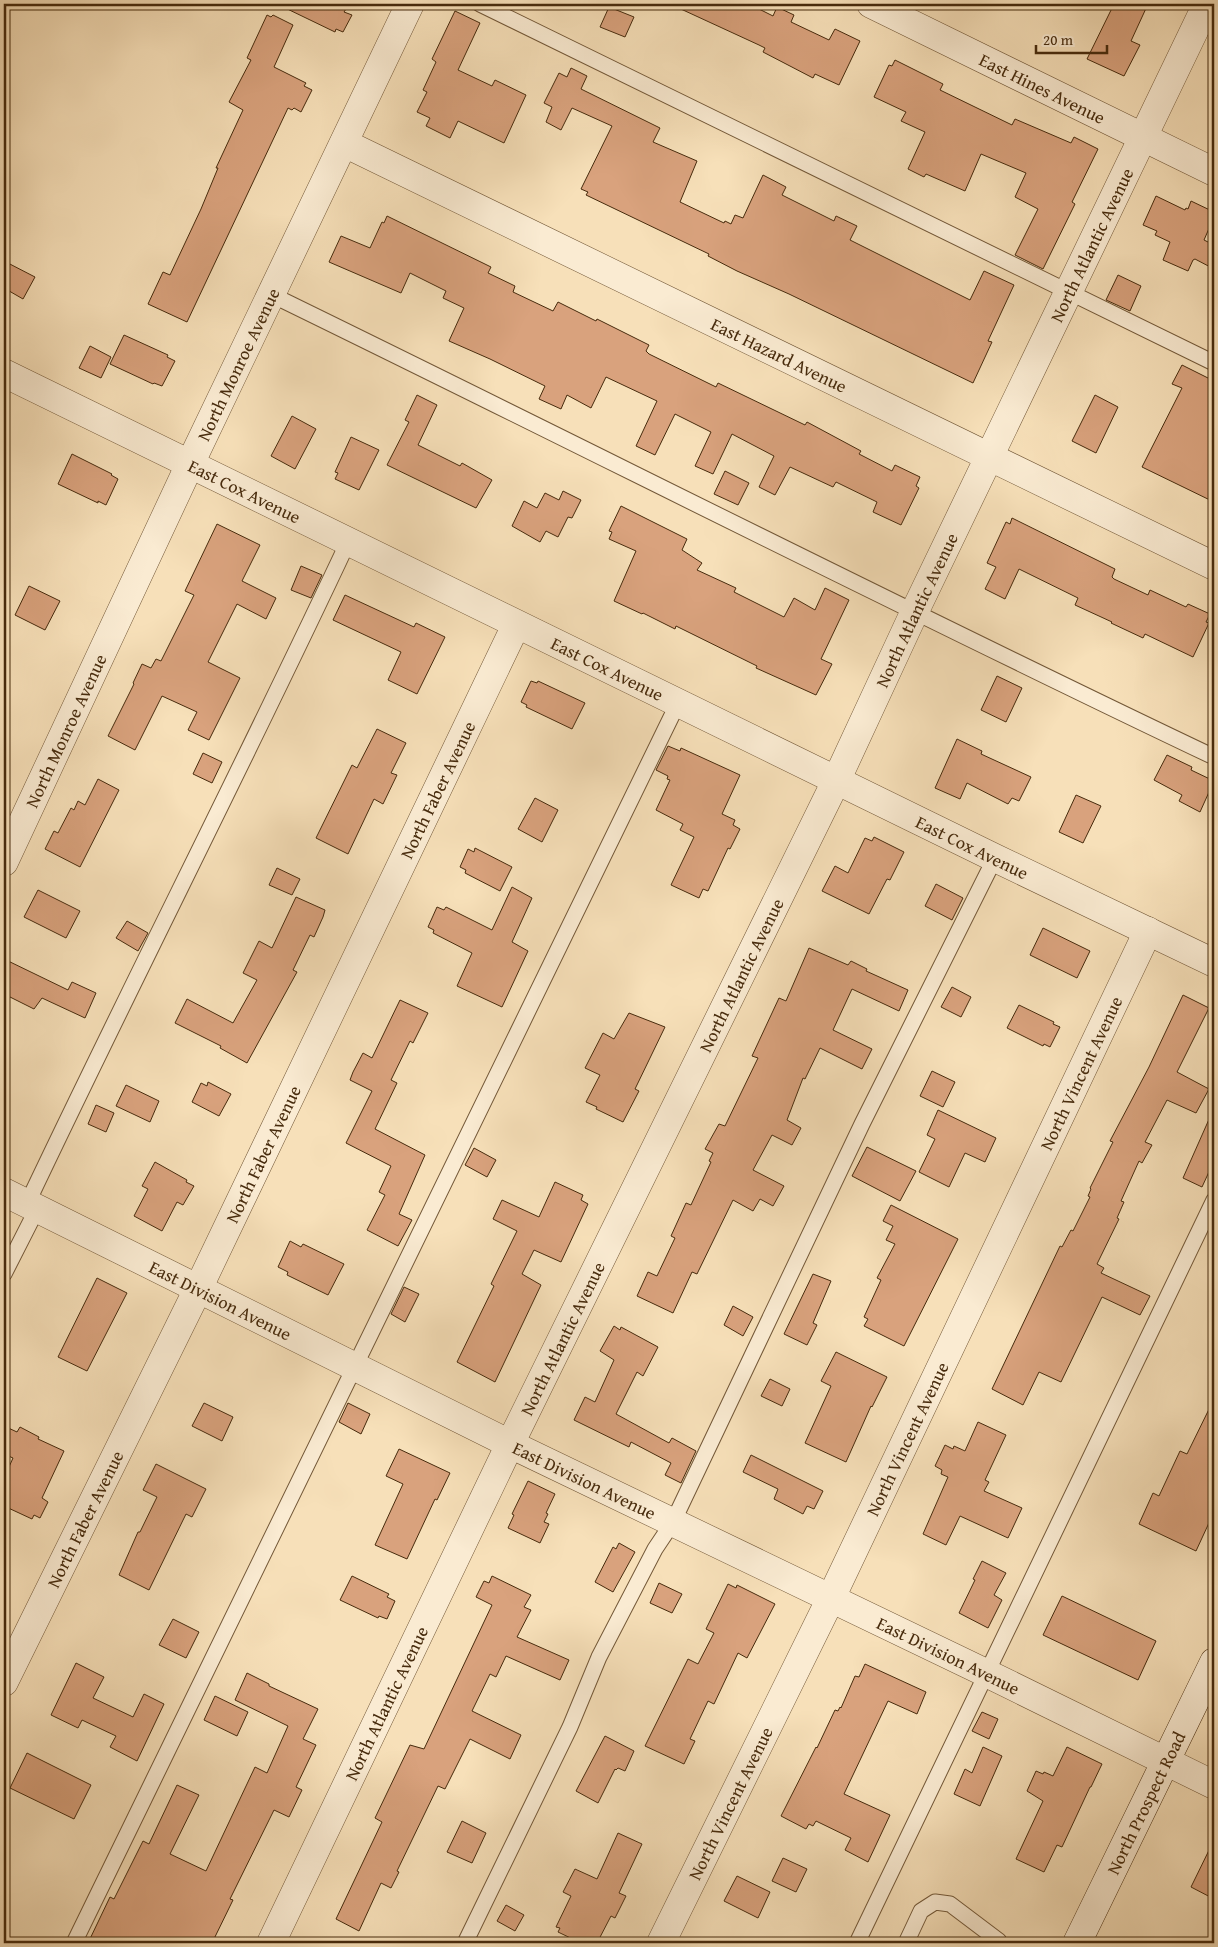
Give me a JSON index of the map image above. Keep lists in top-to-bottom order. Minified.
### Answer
{"streets":{"street":["East Hines Avenue","North Atlantic Avenue","East Hazard Avenue","North Monroe Avenue","East Cox Avenue","North Faber Avenue","North Vincent Avenue","East Division Avenue","North Prospect Road"]},"crossings":[["East Hines Avenue","North Atlantic Avenue"],["North Atlantic Avenue","East Hazard Avenue"],["North Atlantic Avenue","East Cox Avenue"],["North Atlantic Avenue","East Division Avenue"],["East Hazard Avenue","North Monroe Avenue"],["North Monroe Avenue","East Cox Avenue"],["East Cox Avenue","North Faber Avenue"],["East Cox Avenue","North Vincent Avenue"],["North Faber Avenue","East Division Avenue"],["North Vincent Avenue","East Division Avenue"],["East Division Avenue","North Prospect Road"]],"scale_bar":"20 m"}
